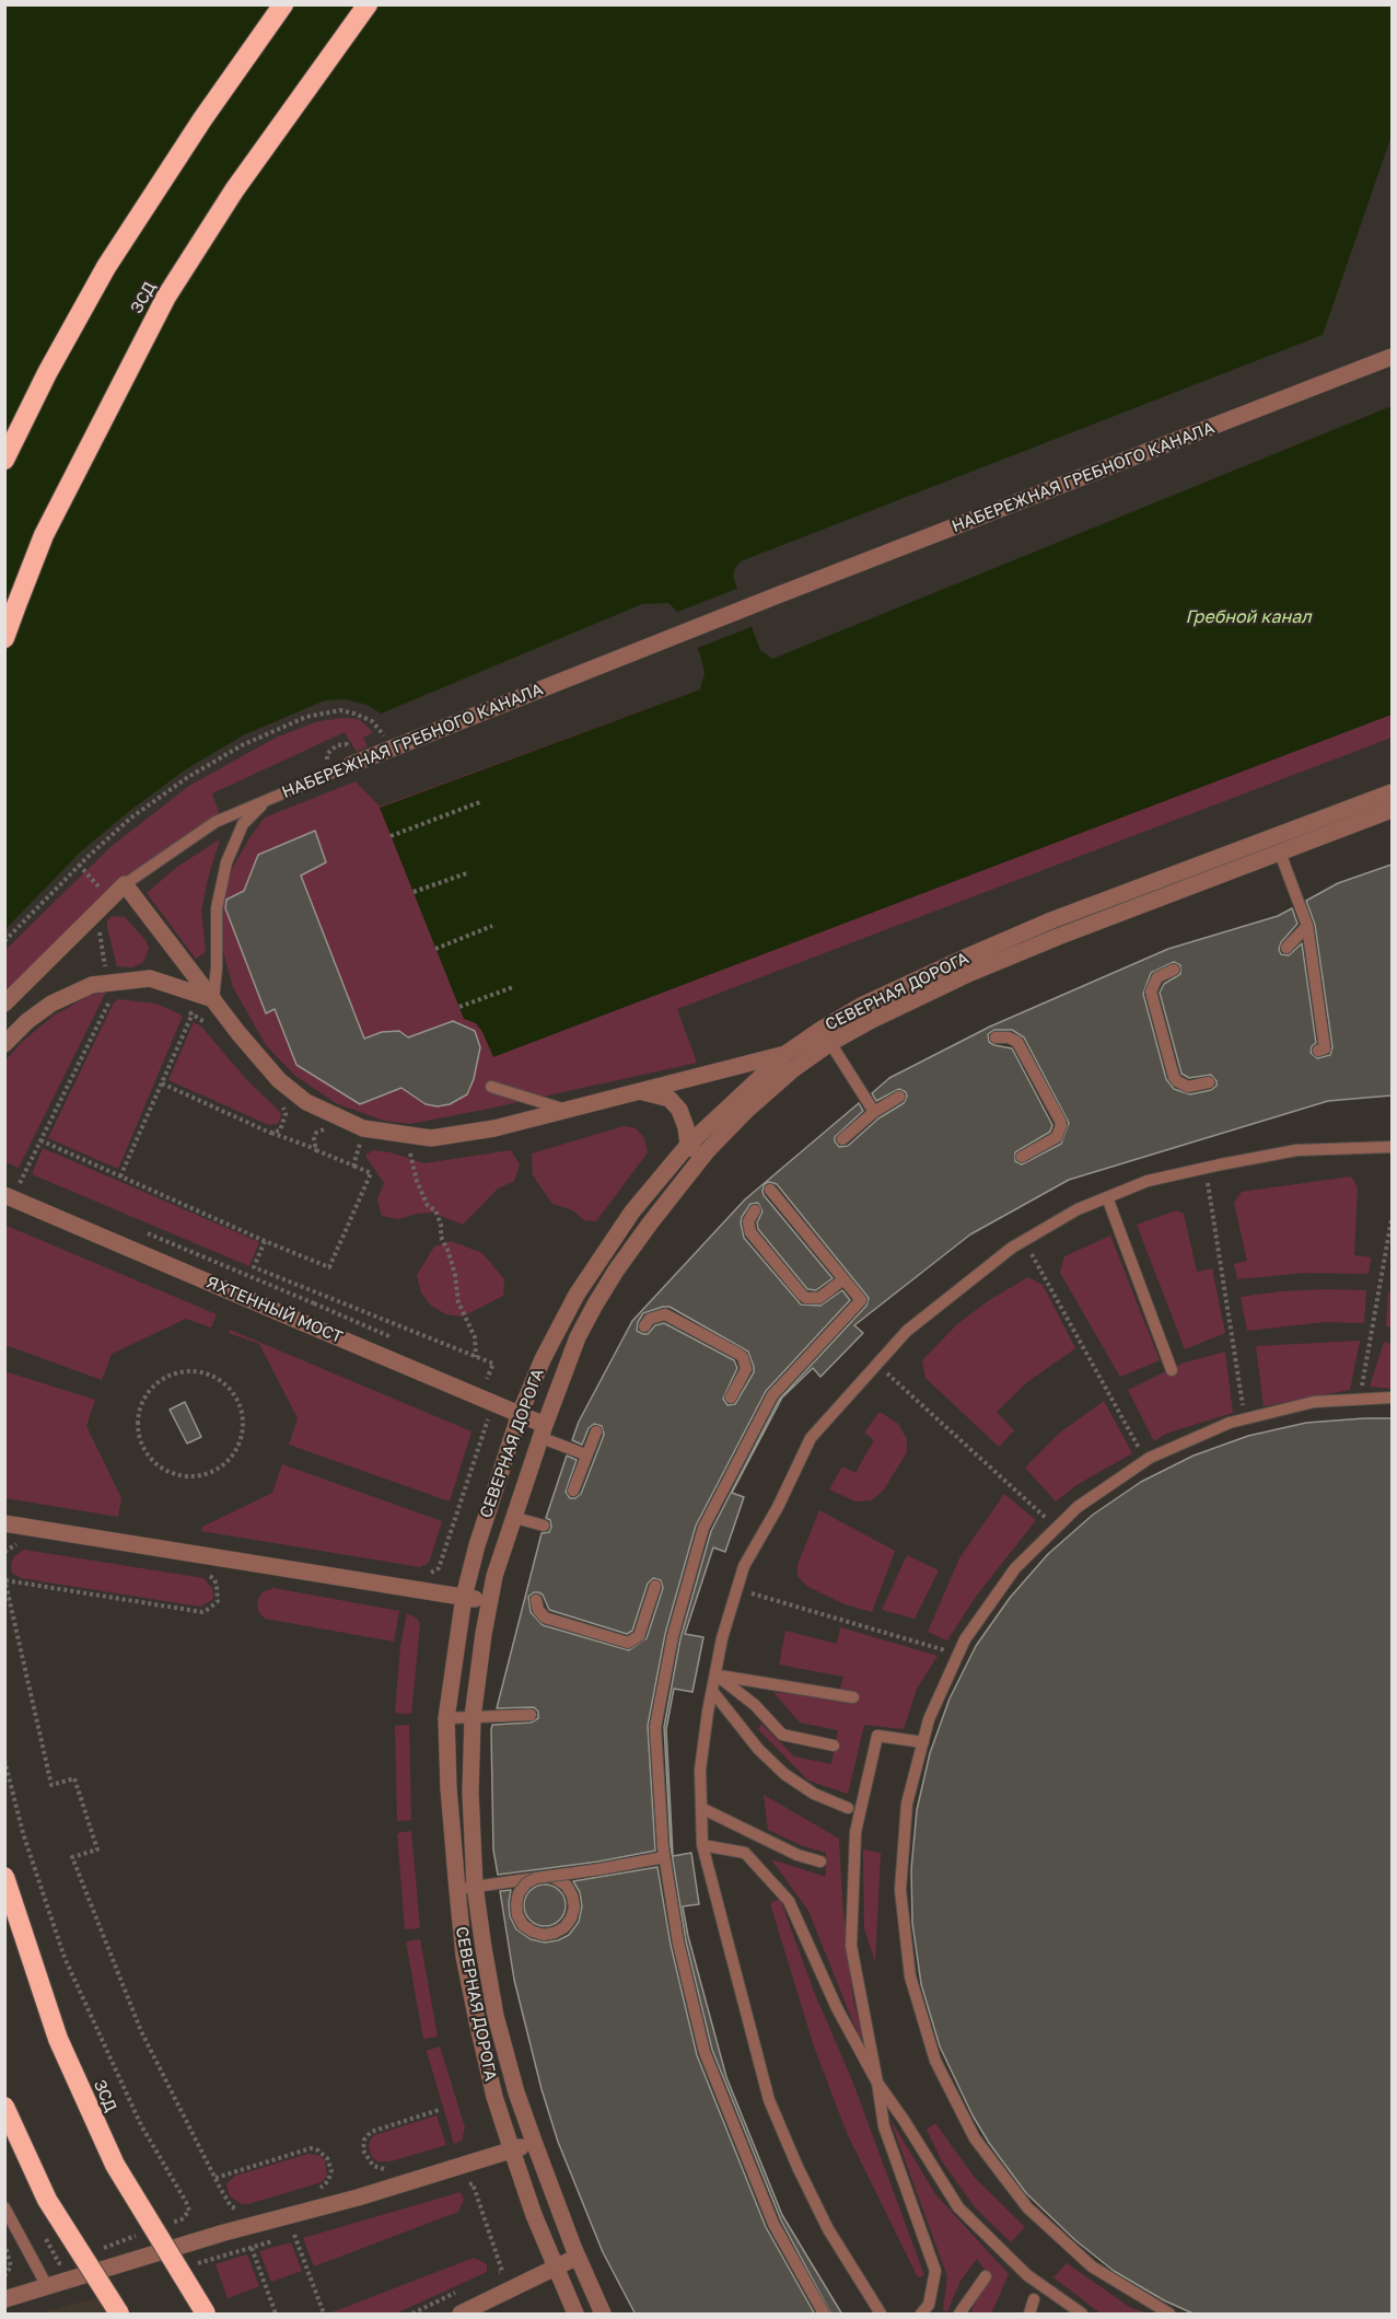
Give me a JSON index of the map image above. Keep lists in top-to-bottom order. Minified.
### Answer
{"streets":{"highway":["ЗСД"],"street":["НАБЕРЕЖНАЯ ГРЕБНОГО КАНАЛА","СЕВЕРНАЯ ДОРОГА","ЯХТЕННЫЙ МОСТ"]},"crossings":[["СЕВЕРНАЯ ДОРОГА","ЯХТЕННЫЙ МОСТ"]],"water":["Гребной канал"]}
